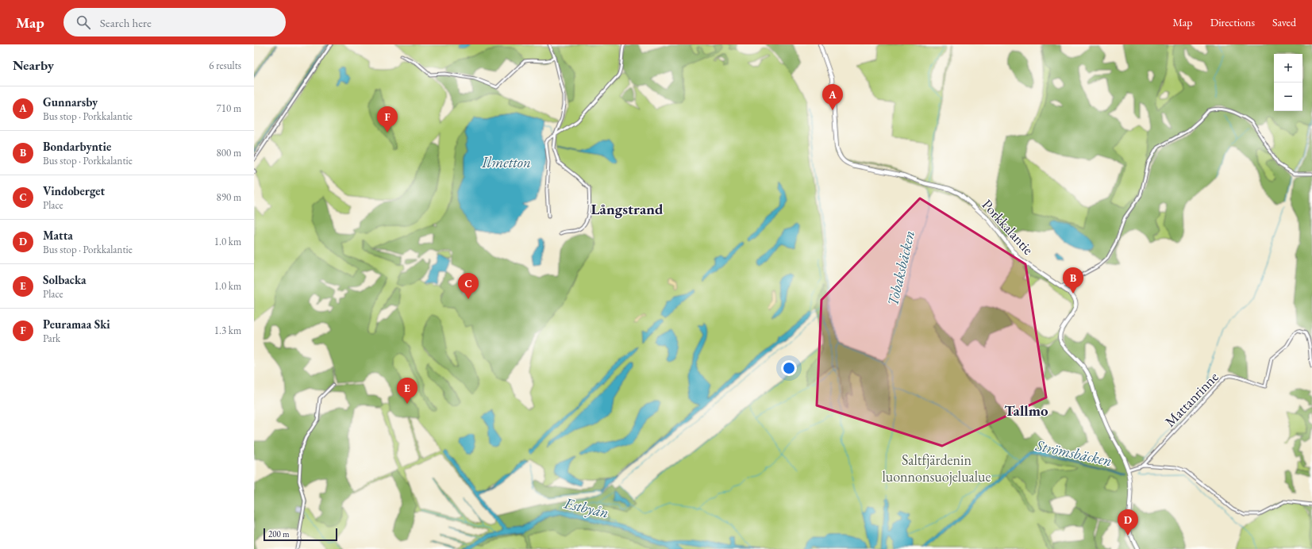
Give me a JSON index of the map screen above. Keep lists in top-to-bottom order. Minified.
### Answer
{"streets":{"street":["Porkkalantie","Mattanrinne"]},"districts":["Långstrand","Tallmo"],"water":["Ilmetton","Tobaksbäcken","Strömsbäcken","Estbyån"],"parks":["Saltfjärdenin luonnonsuojelualue"],"scale_bar":"200 m","page":{"header":"Map","search":"Search here","nav":["Map","Directions","Saved"],"heading":["Nearby","6 results"],"map_buttons":["+","−"],"pins":["A","F","B","C","E","D"],"list":[{"mark":"A","name":"Gunnarsby","note":"Bus stop · Porkkalantie","value":"710 m"},{"mark":"B","name":"Bondarbyntie","note":"Bus stop · Porkkalantie","value":"800 m"},{"mark":"C","name":"Vindoberget","note":"Place","value":"890 m"},{"mark":"D","name":"Matta","note":"Bus stop · Porkkalantie","value":"1.0 km"},{"mark":"E","name":"Solbacka","note":"Place","value":"1.0 km"},{"mark":"F","name":"Peuramaa Ski","note":"Park","value":"1.3 km"}],"scale":"200 m"}}
